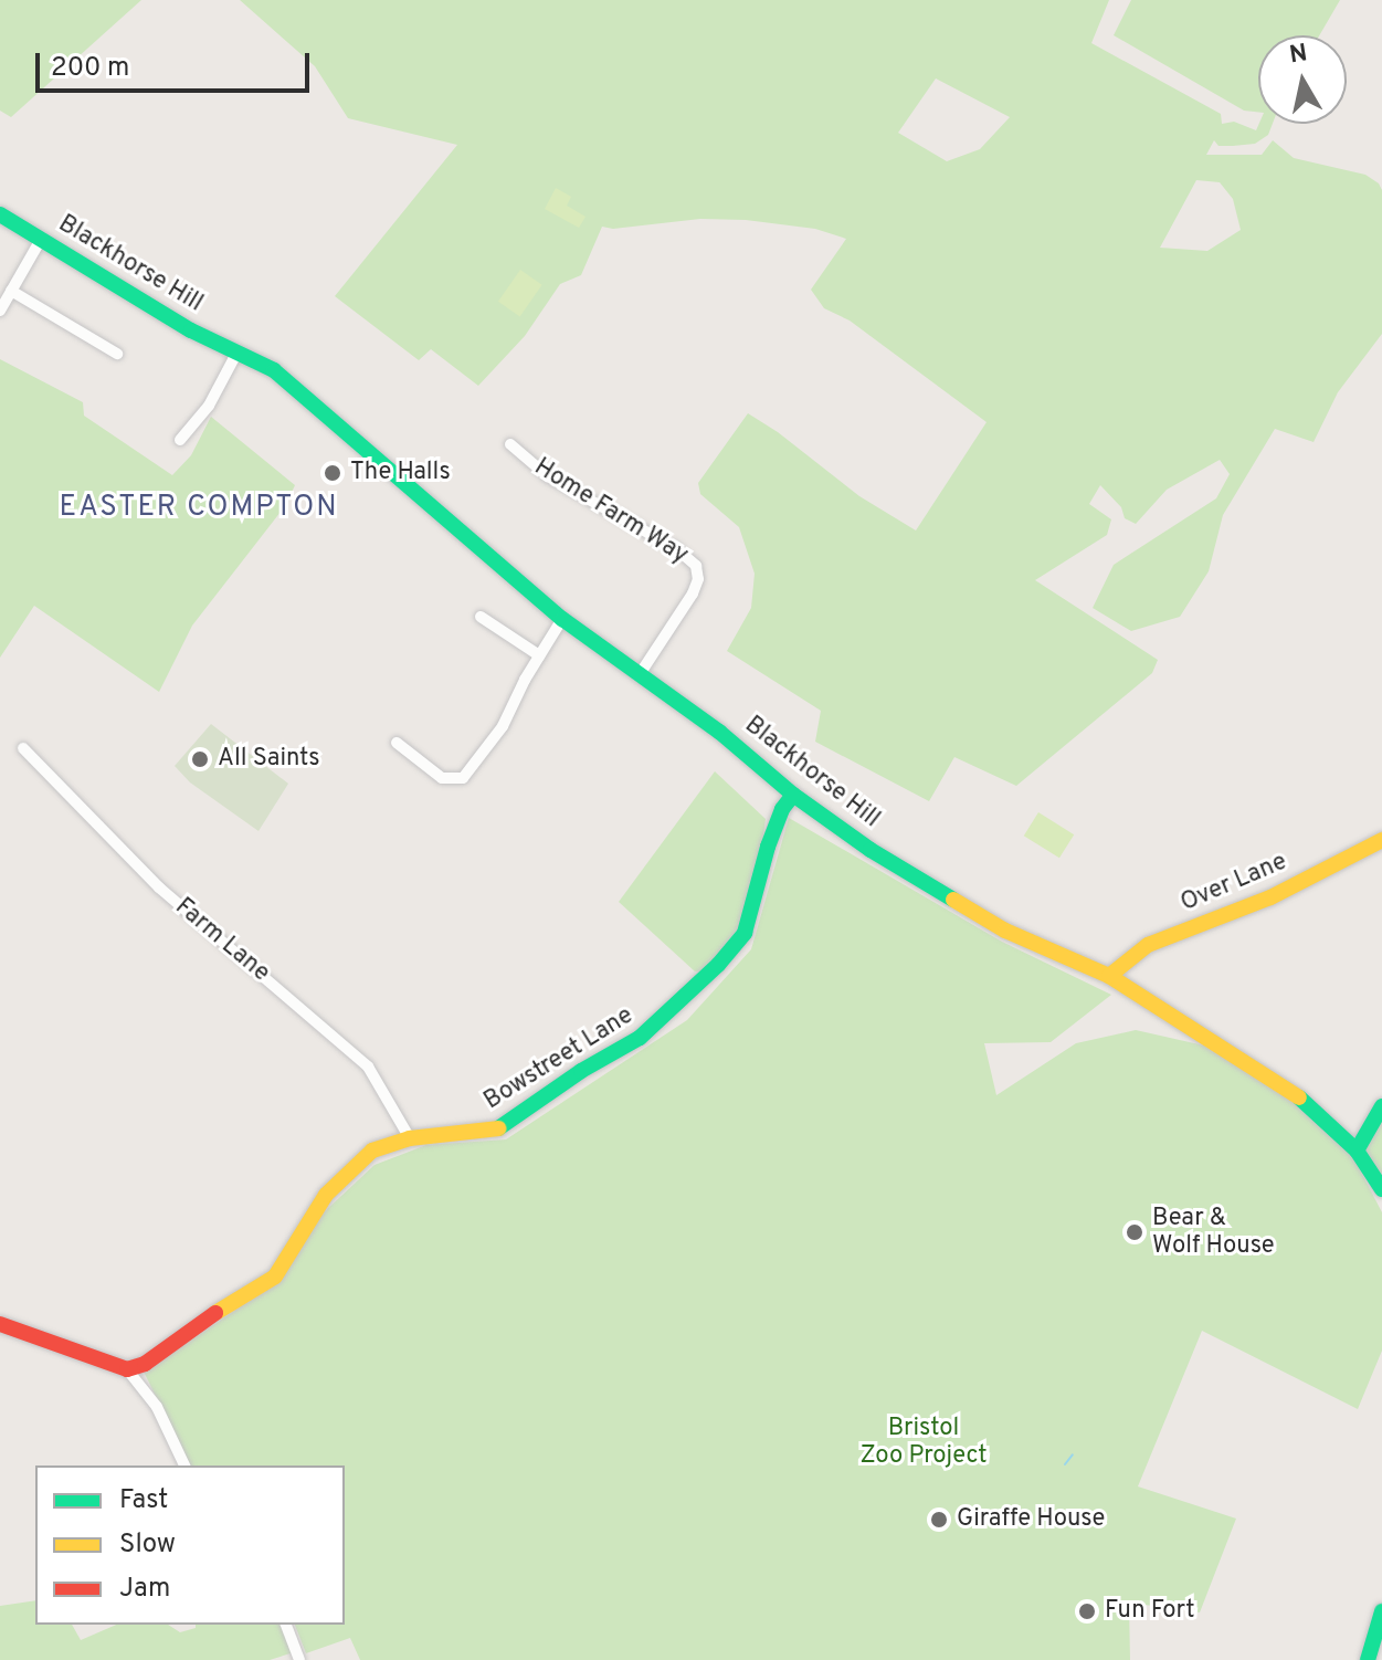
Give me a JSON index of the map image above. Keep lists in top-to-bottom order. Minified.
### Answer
{"streets":{"main road":["Blackhorse Hill","Over Lane","Bowstreet Lane"],"street":["Home Farm Way","Farm Lane"]},"crossings":[["Blackhorse Hill","Home Farm Way"],["Blackhorse Hill","Over Lane"],["Blackhorse Hill","Bowstreet Lane"],["Farm Lane","Bowstreet Lane"]],"districts":["EASTER COMPTON"],"parks":["Bristol Zoo Project"],"places":["The Halls","All Saints","Bear & Wolf House","Giraffe House","Fun Fort"],"legend":["Fast","Slow","Jam"],"scale_bar":"200 m","north":"top"}
